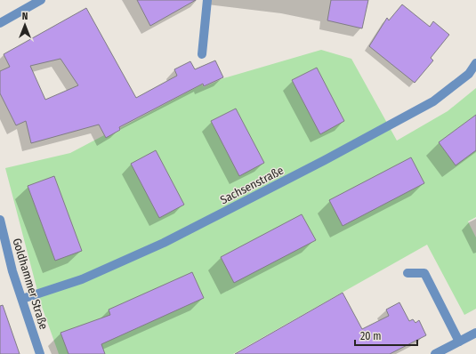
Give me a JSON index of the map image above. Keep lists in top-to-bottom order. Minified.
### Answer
{"streets":{"street":["Sachsenstraße","Goldhammer Straße"]},"crossings":[["Sachsenstraße","Goldhammer Straße"]],"scale_bar":"20 m","north":"top"}
